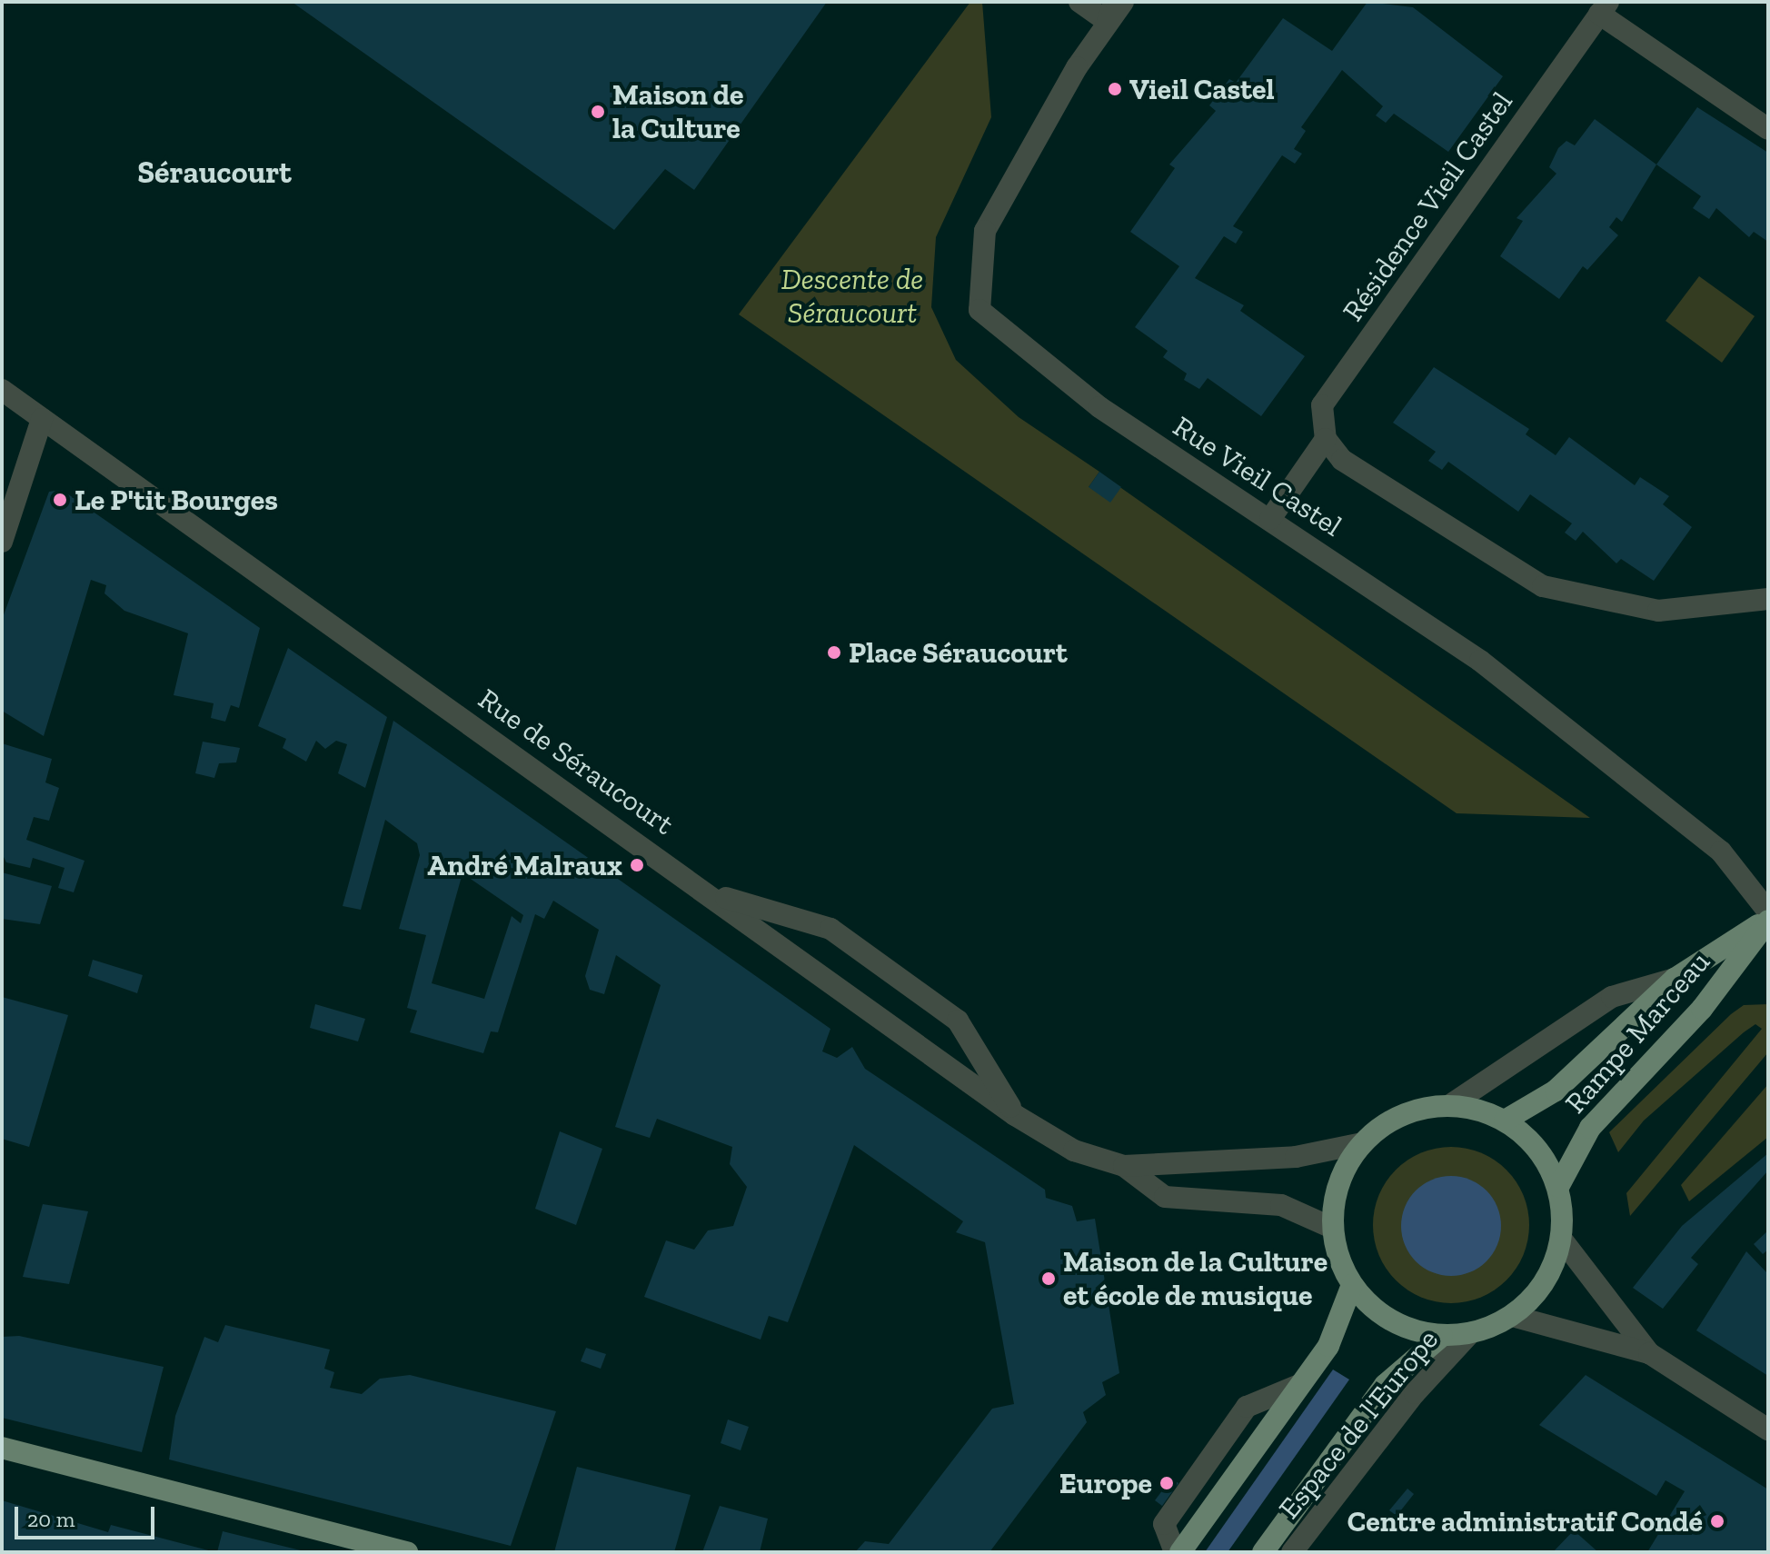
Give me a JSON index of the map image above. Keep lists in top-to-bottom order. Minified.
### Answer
{"streets":{"main road":["Rampe Marceau","Espace de l'Europe"],"street":["Résidence Vieil Castel","Rue Vieil Castel","Rue de Séraucourt"]},"crossings":[["Rue de Séraucourt","Rampe Marceau"],["Rue de Séraucourt","Espace de l'Europe"],["Rampe Marceau","Espace de l'Europe"]],"districts":["Séraucourt"],"parks":["Descente de Séraucourt"],"places":["Vieil Castel","Maison de la Culture","Le P'tit Bourges","Place Séraucourt","André Malraux","Maison de la Culture et école de musique","Europe","Centre administratif Condé"],"scale_bar":"20 m"}
